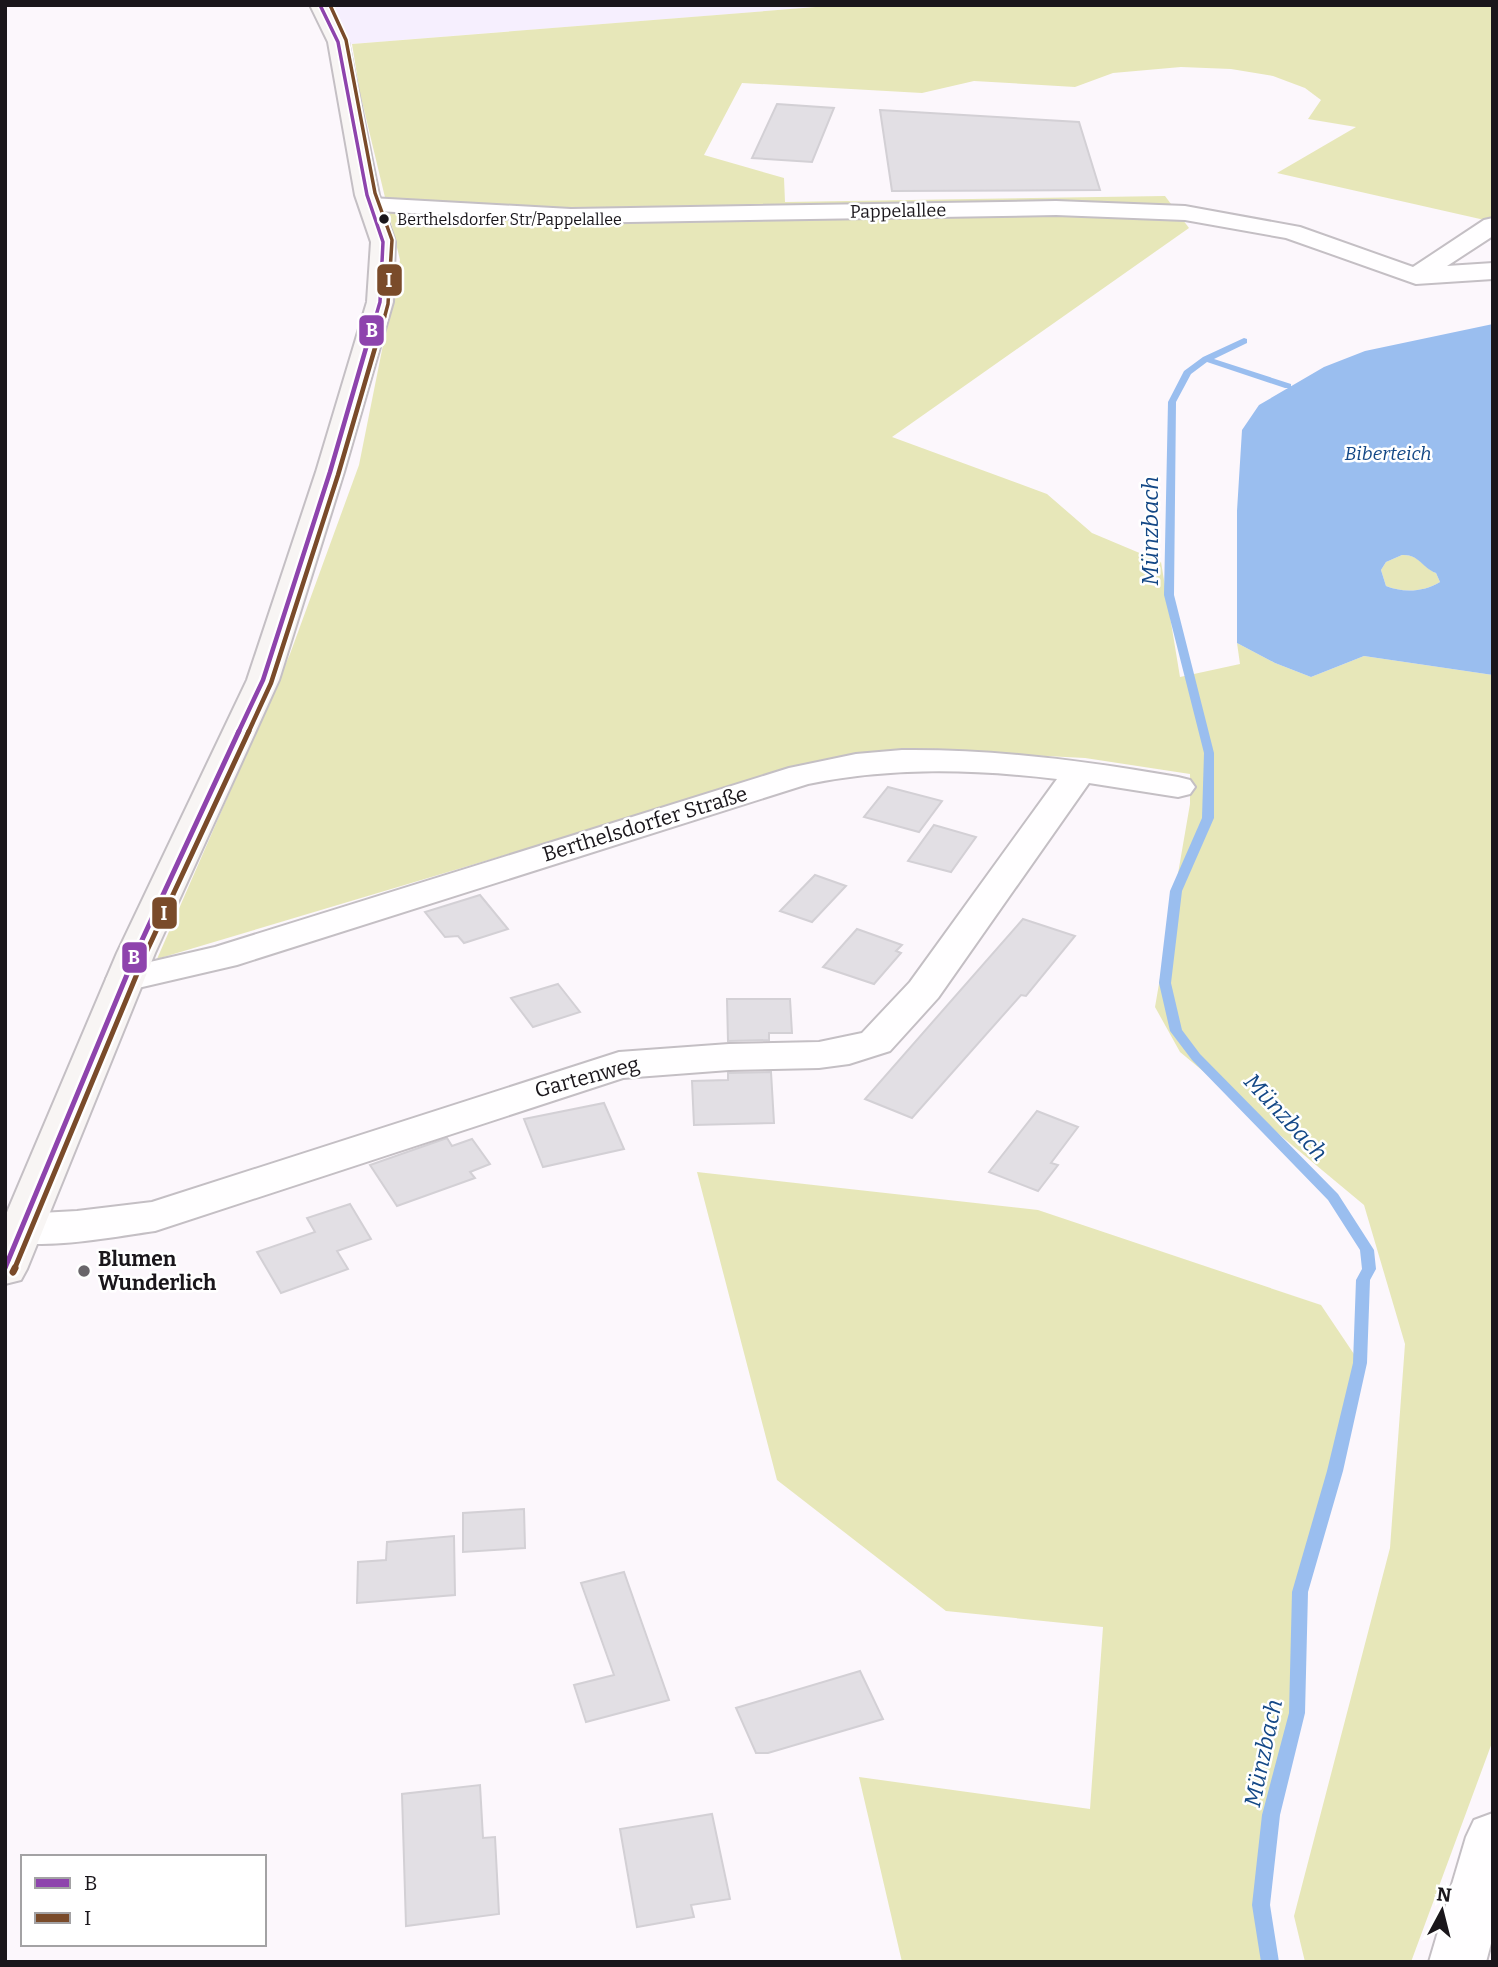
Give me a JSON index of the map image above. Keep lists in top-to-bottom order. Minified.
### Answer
{"streets":{"street":["Pappelallee","Berthelsdorfer Straße","Gartenweg"]},"crossings":[["Berthelsdorfer Straße","Gartenweg"]],"water":["Biberteich","Münzbach"],"places":["Berthelsdorfer Str/Pappelallee","Blumen Wunderlich"],"lines":["transit line B","transit line I"],"legend":["B","I"],"north":"top"}
